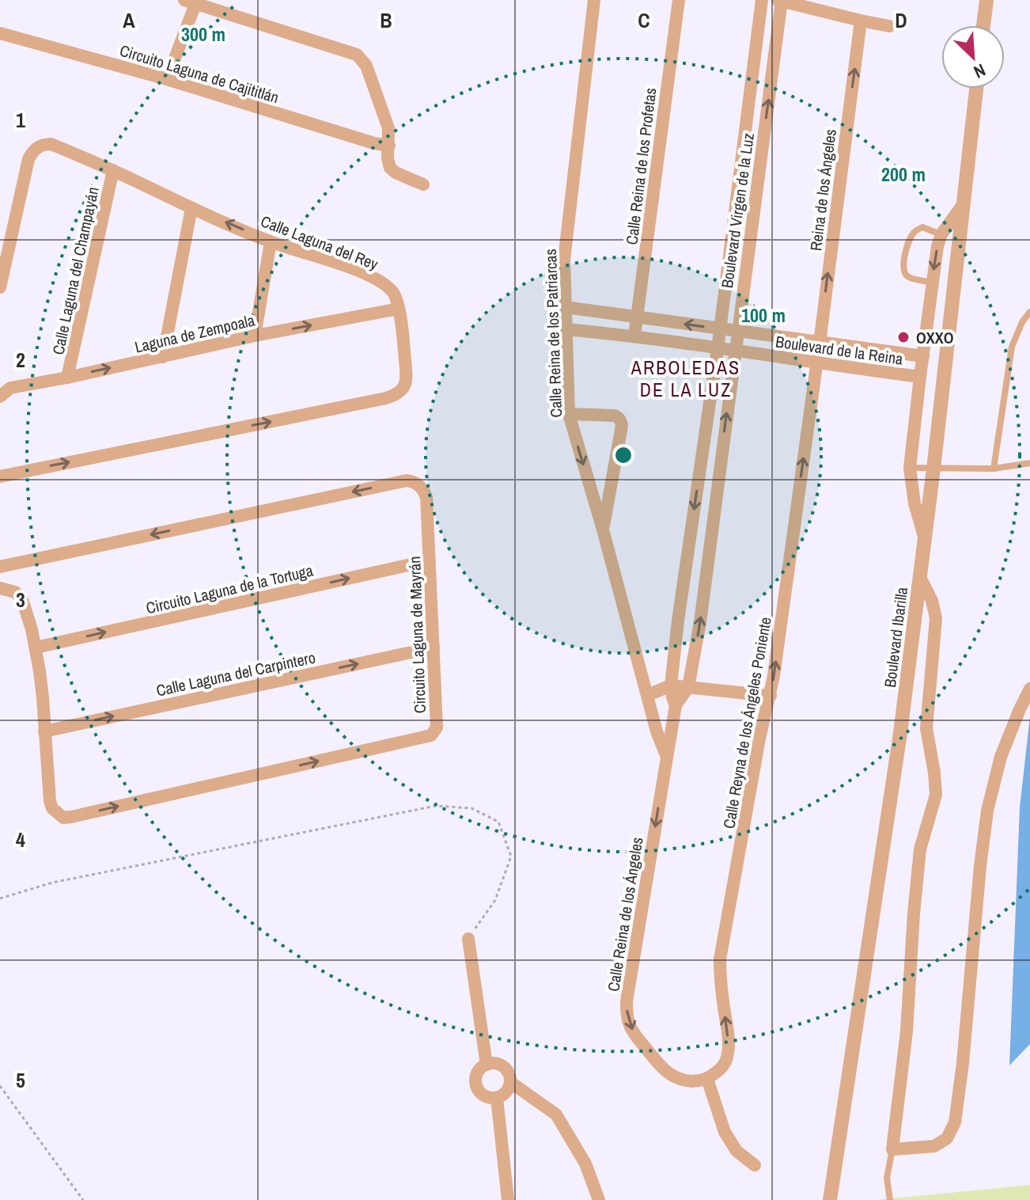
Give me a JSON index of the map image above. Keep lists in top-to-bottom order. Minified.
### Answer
{"streets":{"street":["Circuito Laguna de Cajititlán","Calle Reina de los Profetas","Reina de los Ángeles","Boulevard Virgen de la Luz","Calle Laguna del Rey","Calle Laguna del Champayán","Laguna de Zempoala","Calle Reina de los Patriarcas","Boulevard de la Reina","Circuito Laguna de la Tortuga","Circuito Laguna de Mayrán","Boulevard Ibarilla","Calle Laguna del Carpintero","Calle Reyna de los Ángeles Poniente","Calle Reina de los Ángeles"]},"crossings":[["Calle Reina de los Profetas","Boulevard de la Reina"],["Reina de los Ángeles","Boulevard de la Reina"],["Reina de los Ángeles","Calle Reyna de los Ángeles Poniente"],["Boulevard Virgen de la Luz","Boulevard de la Reina"],["Boulevard Virgen de la Luz","Calle Reina de los Ángeles"],["Calle Laguna del Rey","Calle Laguna del Champayán"],["Calle Laguna del Rey","Laguna de Zempoala"],["Calle Laguna del Champayán","Laguna de Zempoala"],["Calle Reina de los Patriarcas","Boulevard de la Reina"],["Boulevard de la Reina","Calle Reyna de los Ángeles Poniente"],["Circuito Laguna de la Tortuga","Circuito Laguna de Mayrán"],["Circuito Laguna de Mayrán","Calle Laguna del Carpintero"],["Calle Reyna de los Ángeles Poniente","Calle Reina de los Ángeles"]],"one_way":["Laguna de Zempoala","Circuito Laguna de la Tortuga","Calle Laguna del Carpintero","Calle Reyna de los Ángeles Poniente","Calle Reina de los Ángeles"],"districts":["ARBOLEDAS DE LA LUZ"],"places":["OXXO"],"north":"bottom right","grid":{"columns":["A","B","C","D"],"rows":["1","2","3","4","5"]},"rings":["300 m","200 m","100 m"]}
